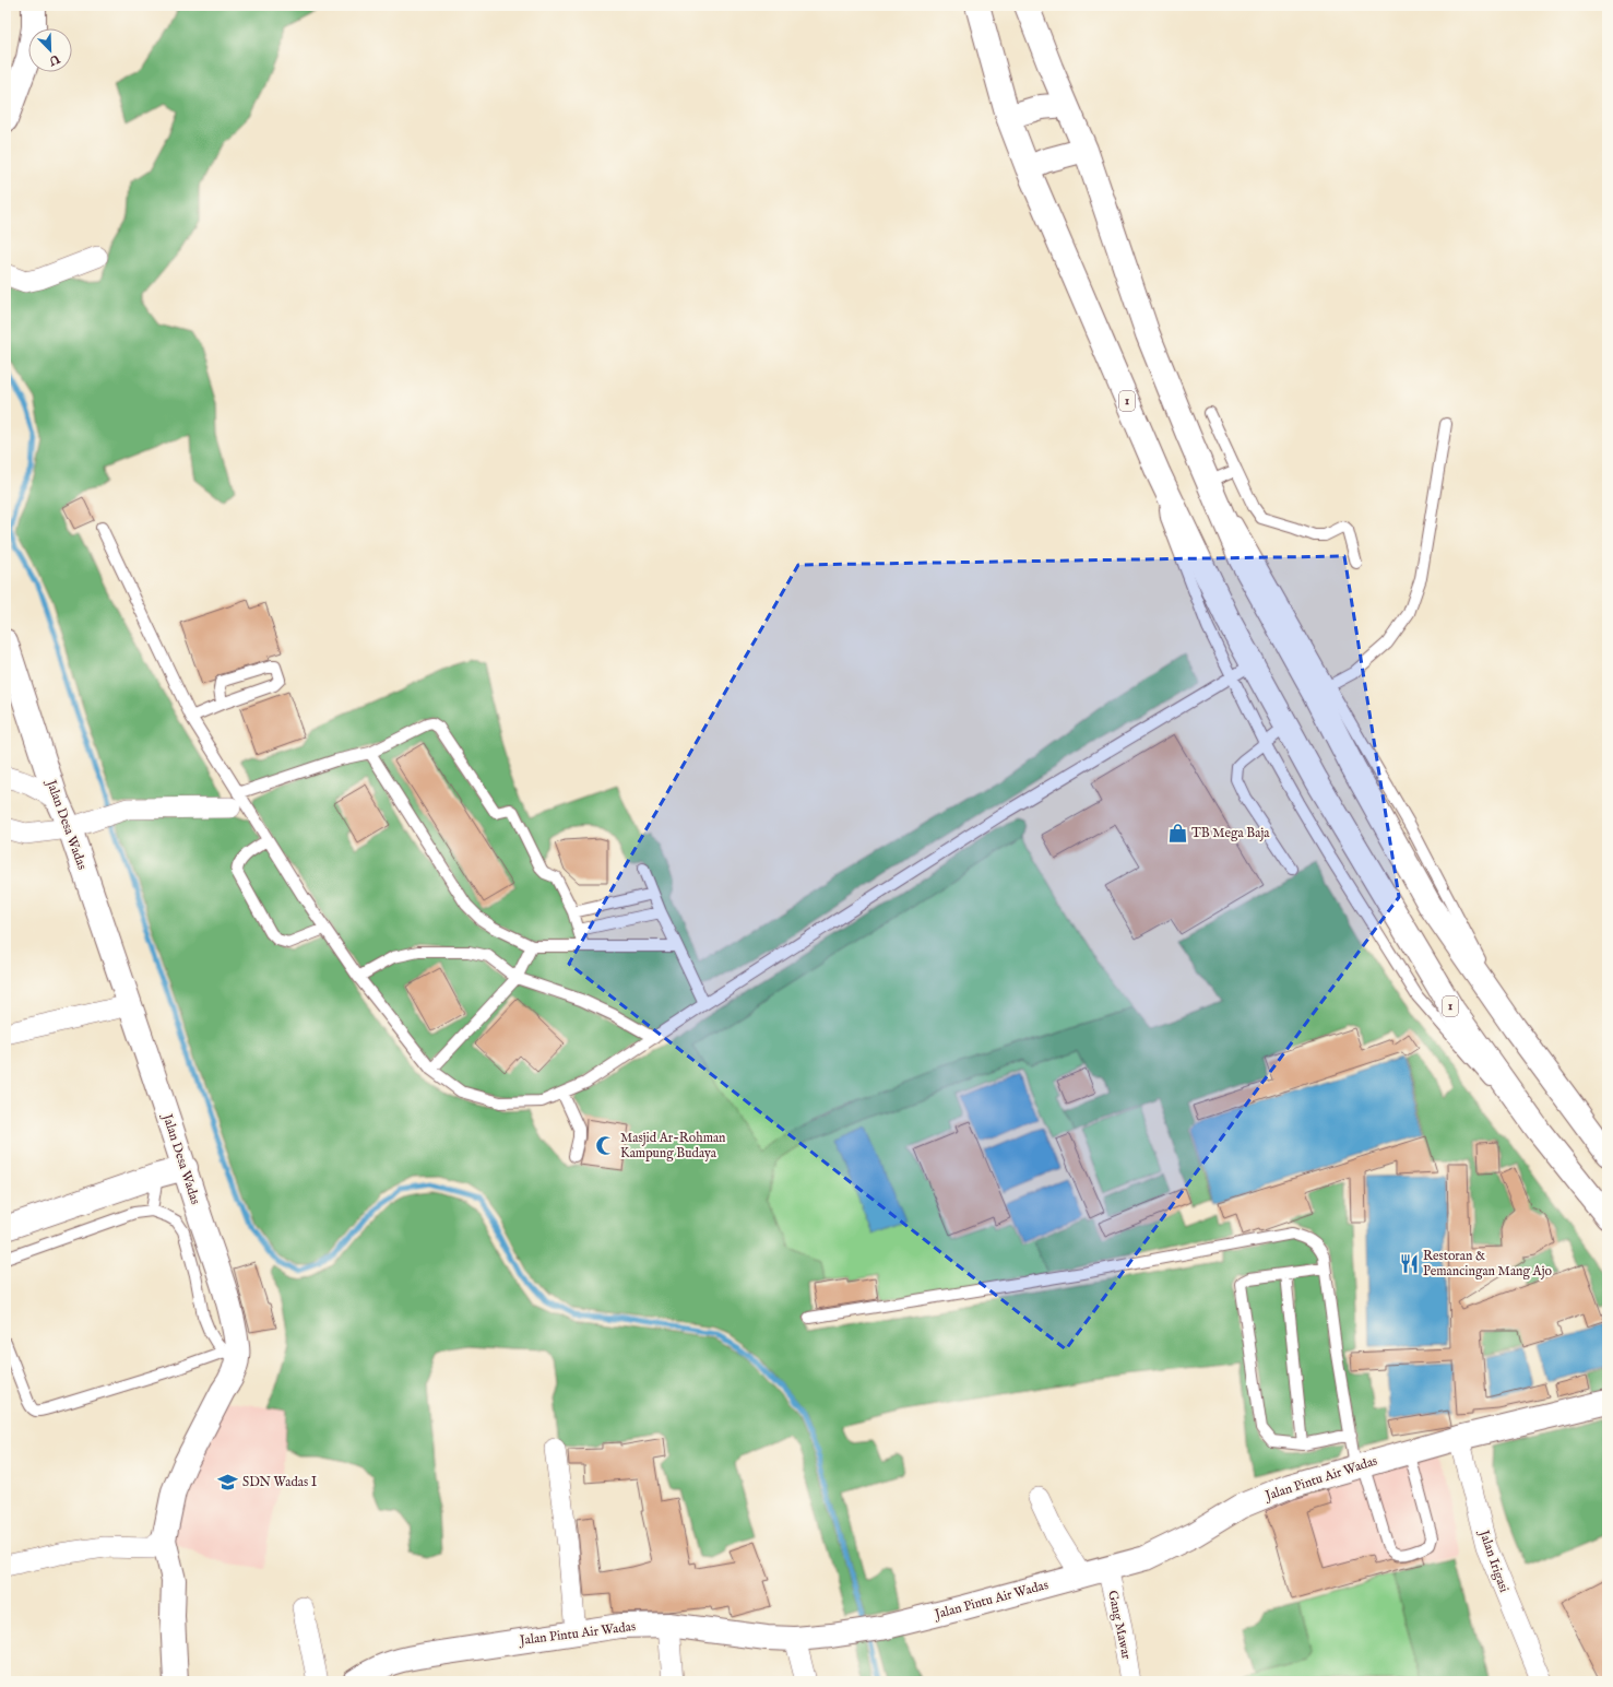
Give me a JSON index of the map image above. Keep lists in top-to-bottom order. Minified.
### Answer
{"streets":{"main road":["1","Jalan Desa Wadas","Jalan Pintu Air Wadas"],"street":["Jalan Irigasi","Gang Mawar"]},"crossings":[["Jalan Pintu Air Wadas","Jalan Irigasi"],["Jalan Pintu Air Wadas","Gang Mawar"]],"places":{"shop":["TB Mega Baja"],"mosque":["Masjid Ar-Rohman Kampung Budaya"],"restaurant":["Restoran & Pemancingan Mang Ajo"],"school or university":["SDN Wadas I"]},"north":"bottom right"}
